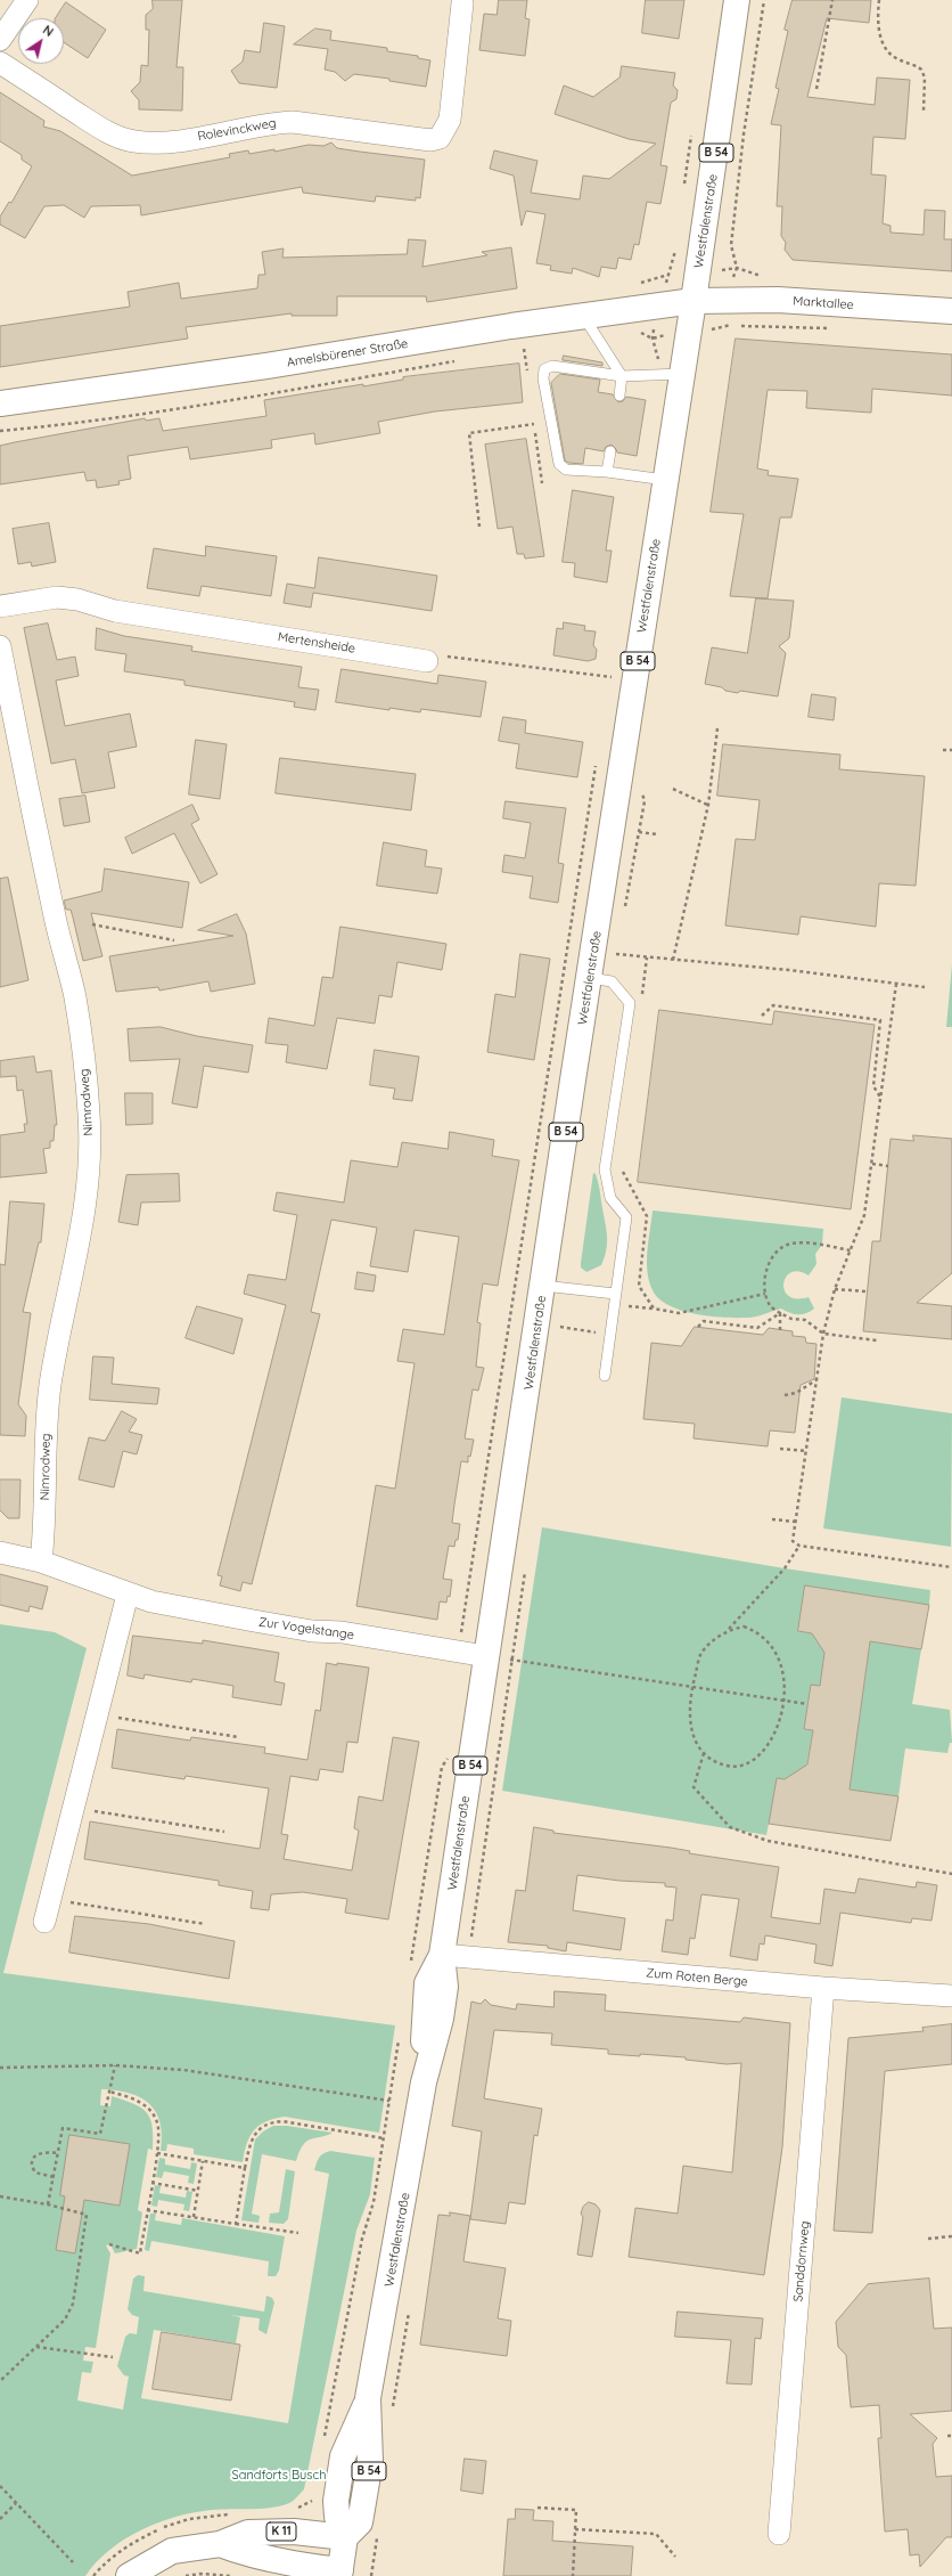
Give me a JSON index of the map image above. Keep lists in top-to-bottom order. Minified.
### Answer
{"streets":{"main road":["B 54","Westfalenstraße","Marktallee","Amelsbürener Straße","K 11"],"street":["Rolevinckweg","Mertensheide","Nimrodweg","Zur Vogelstange","Zum Roten Berge","Sanddornweg"]},"crossings":[["Westfalenstraße","Marktallee"],["Westfalenstraße","Amelsbürener Straße"],["Westfalenstraße","Zur Vogelstange"],["Westfalenstraße","Zum Roten Berge"],["Westfalenstraße","K 11"],["Marktallee","Amelsbürener Straße"],["Nimrodweg","Zur Vogelstange"],["Zum Roten Berge","Sanddornweg"]],"parks":["Sandforts Busch"],"north":"top right"}
